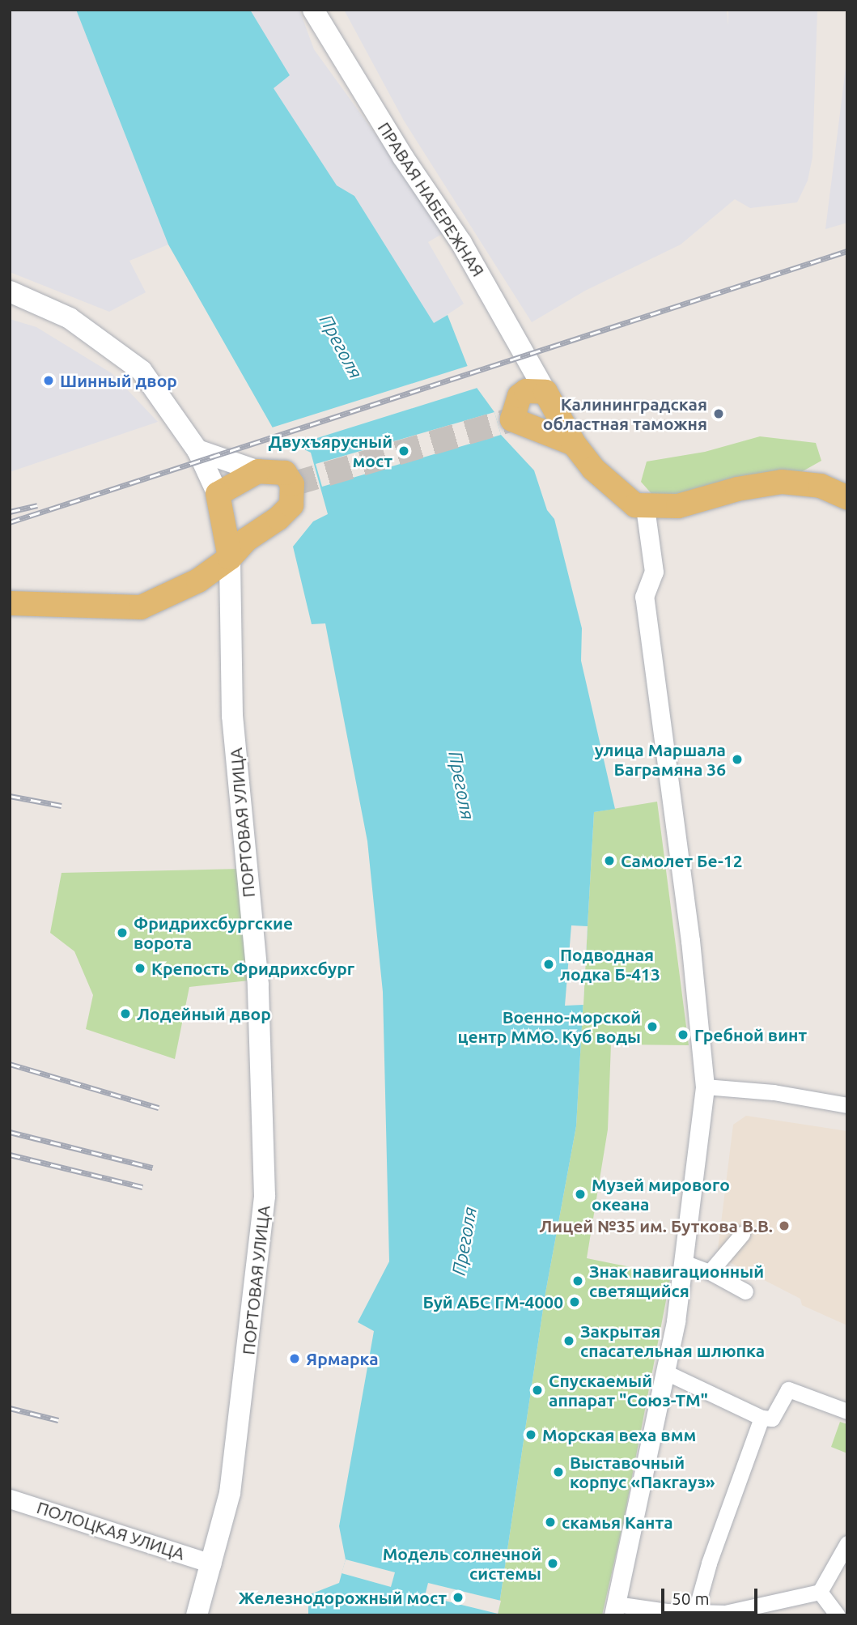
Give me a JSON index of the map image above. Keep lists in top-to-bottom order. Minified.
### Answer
{"streets":{"main road":["ПРАВАЯ НАБЕРЕЖНАЯ","ПОРТОВАЯ УЛИЦА"],"street":["ПОЛОЦКАЯ УЛИЦА"]},"crossings":[["ПОРТОВАЯ УЛИЦА","ПОЛОЦКАЯ УЛИЦА"]],"water":["Преголя"],"places":["Шинный двор","Калининградская областная таможня","Двухъярусный мост","улица Маршала Баграмяна 36","Самолет Бе-12","Фридрихсбургские ворота","Подводная лодка Б-413","Крепость Фридрихсбург","Лодейный двор","Военно-морской центр ММО. Куб воды","Гребной винт","Музей мирового океана","Лицей №35 им. Буткова В.В.","Знак навигационный светящийся","Буй АБС ГМ-4000","Закрытая спасательная шлюпка","Ярмарка","Спускаемый аппарат \"Союз-ТМ\"","Морская веха вмм","Выставочный корпус «Пакгауз»","скамья Канта","Модель солнечной системы","Железнодорожный мост"],"scale_bar":"50 m"}
